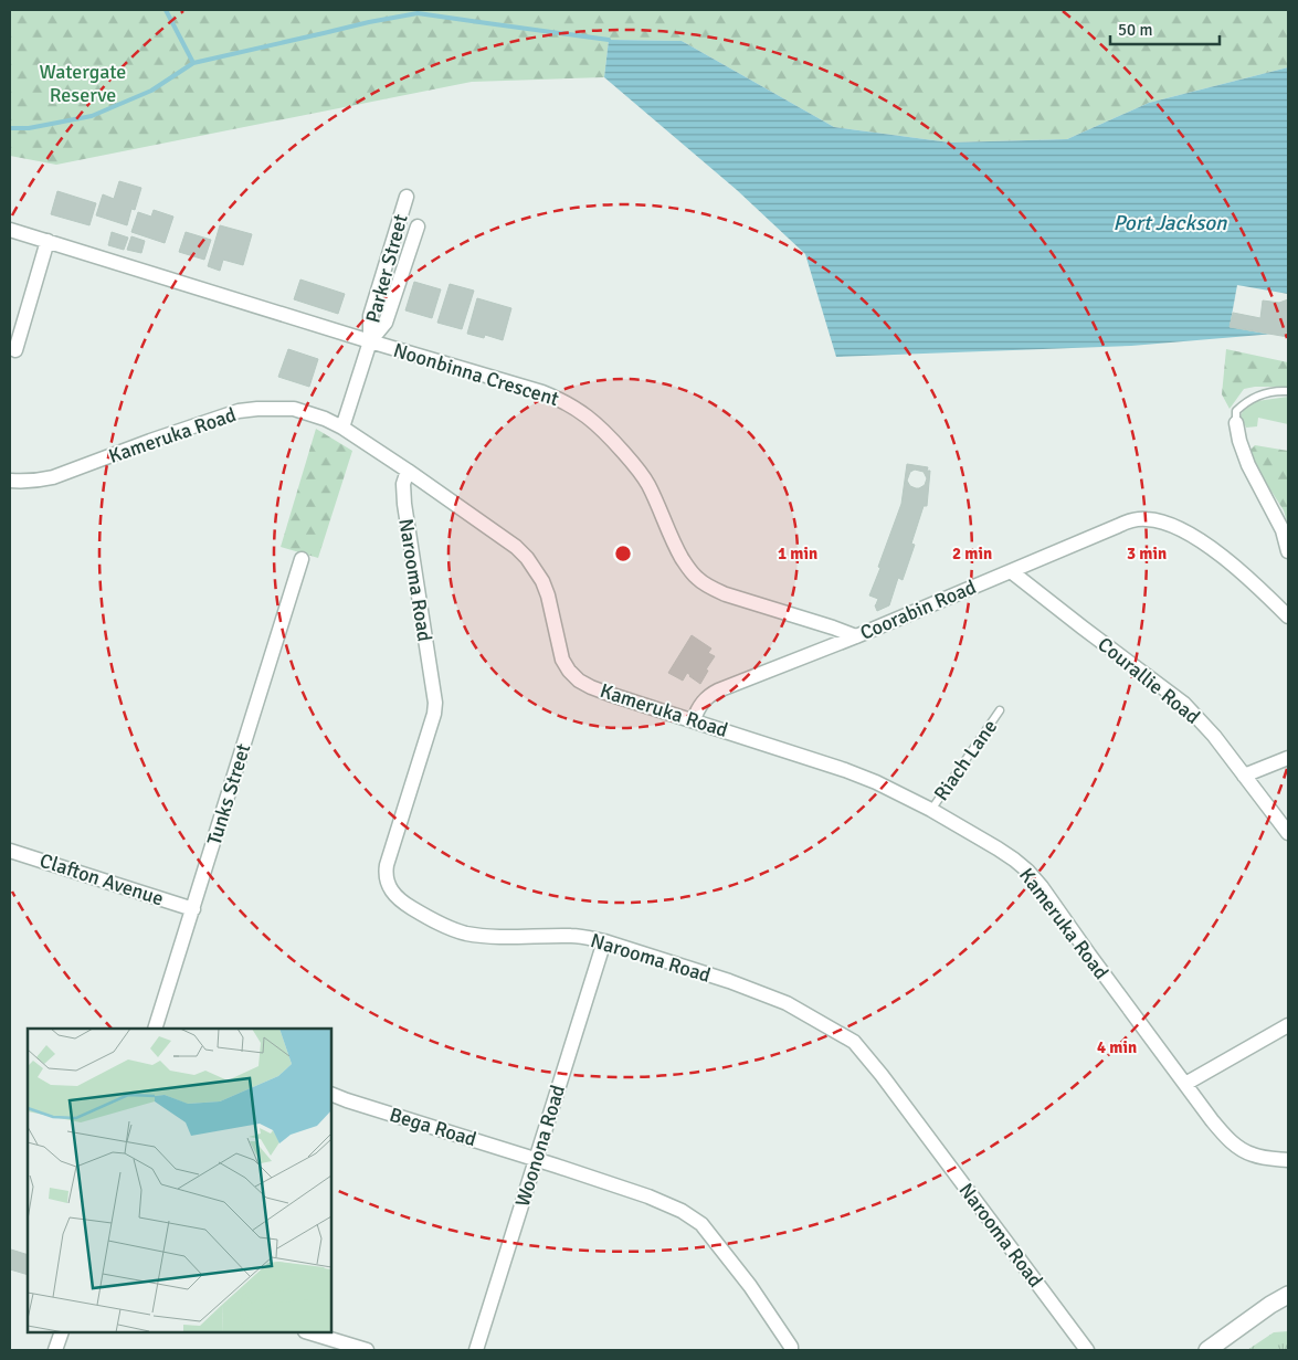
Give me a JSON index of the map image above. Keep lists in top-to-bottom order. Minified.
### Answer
{"streets":{"street":["Parker Street","Noonbinna Crescent","Kameruka Road","Narooma Road","Coorabin Road","Courallie Road","Tunks Street","Clafton Avenue","Bega Road","Woonona Road"],"lane":["Riach Lane"]},"crossings":[["Parker Street","Noonbinna Crescent"],["Parker Street","Kameruka Road"],["Noonbinna Crescent","Coorabin Road"],["Kameruka Road","Narooma Road"],["Kameruka Road","Coorabin Road"],["Kameruka Road","Riach Lane"],["Narooma Road","Woonona Road"],["Coorabin Road","Courallie Road"],["Tunks Street","Clafton Avenue"],["Bega Road","Woonona Road"]],"water":["Port Jackson"],"parks":["Watergate Reserve"],"scale_bar":"50 m","rings":["1 min","2 min","3 min","4 min"]}
